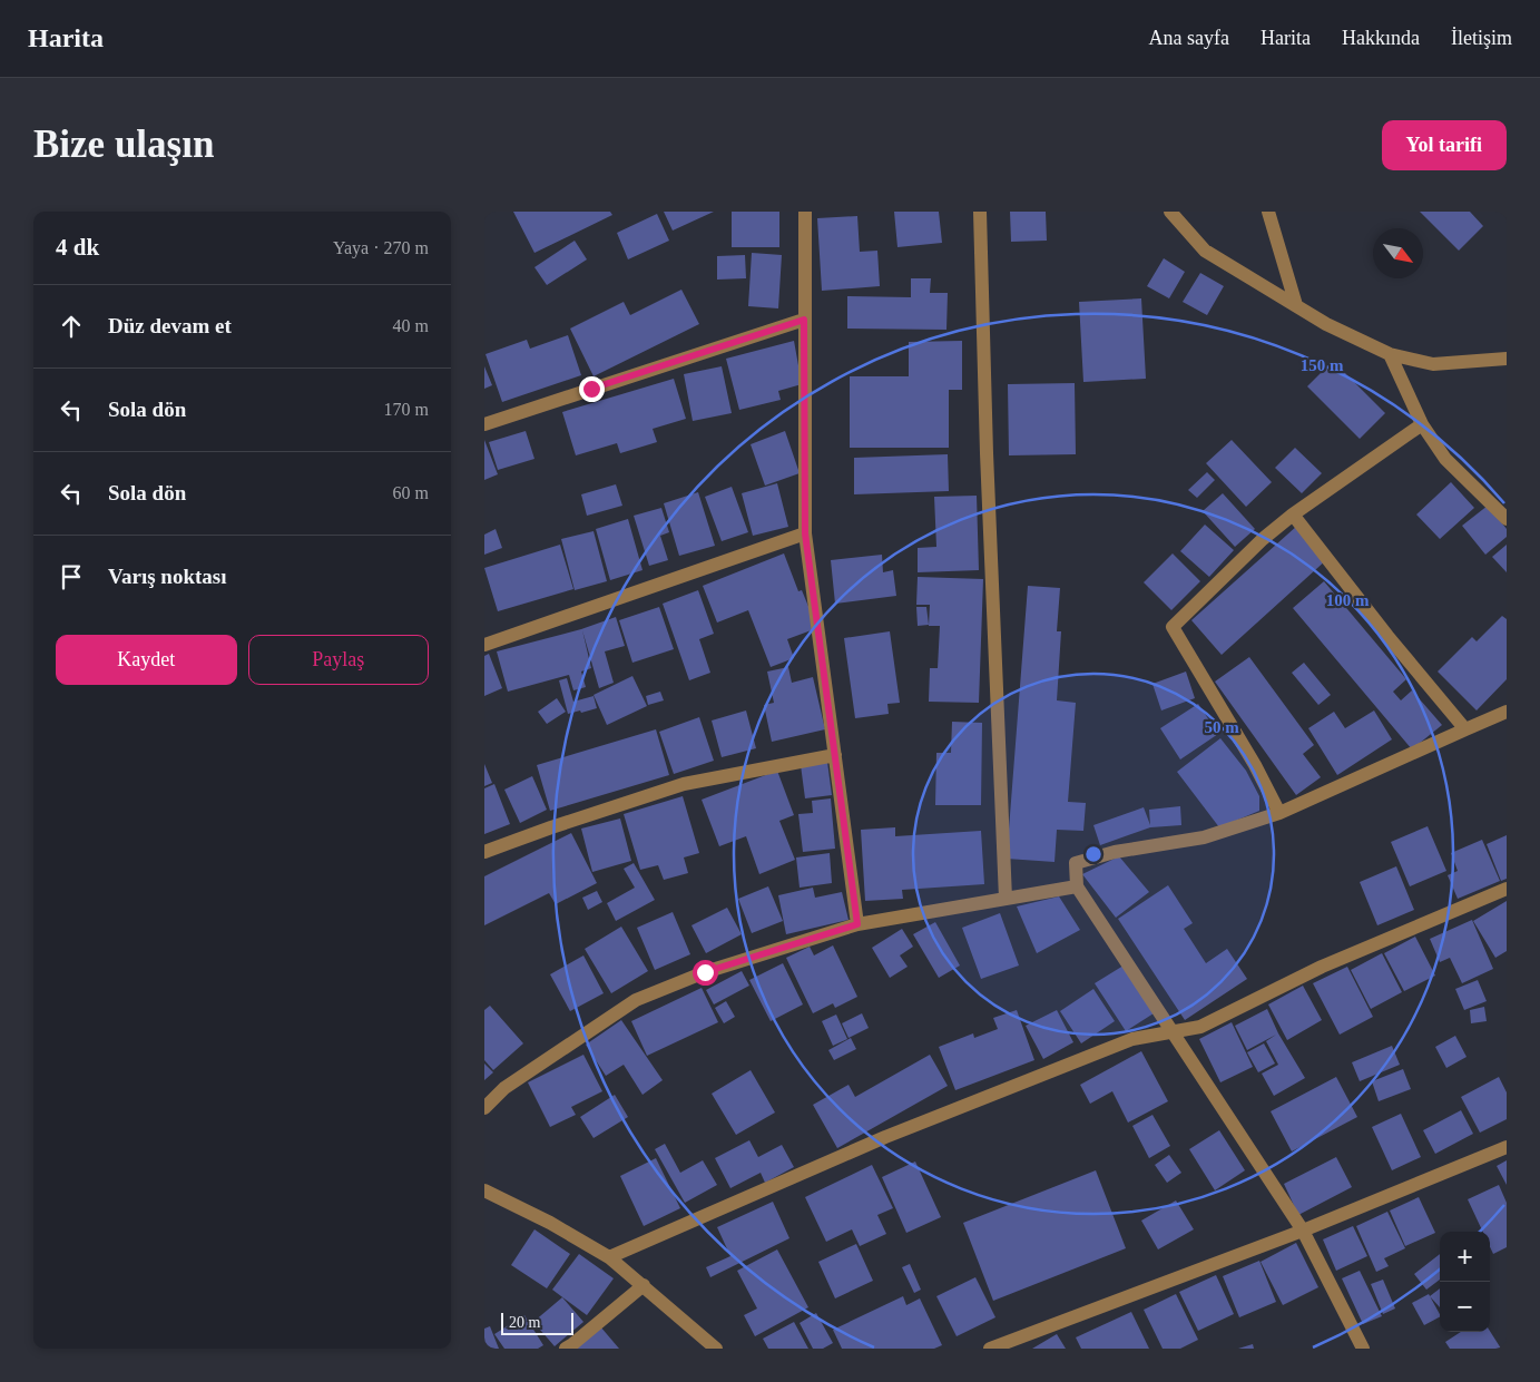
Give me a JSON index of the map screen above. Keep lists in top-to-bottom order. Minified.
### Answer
{"scale_bar":"20 m","north":"bottom right","page":{"header":"Harita","nav":["Ana sayfa","Harita","Hakkında","İletişim"],"buttons":["Yol tarifi",["Kaydet","Paylaş"]],"title":"Bize ulaşın","heading":["4 dk","Yaya · 270 m"],"list":[["Düz devam et","40 m"],["Sola dön","170 m"],["Sola dön","60 m"],"Varış noktası"],"map_buttons":["+","−"],"scale":"20 m"},"rings":["150 m","100 m","50 m"]}
